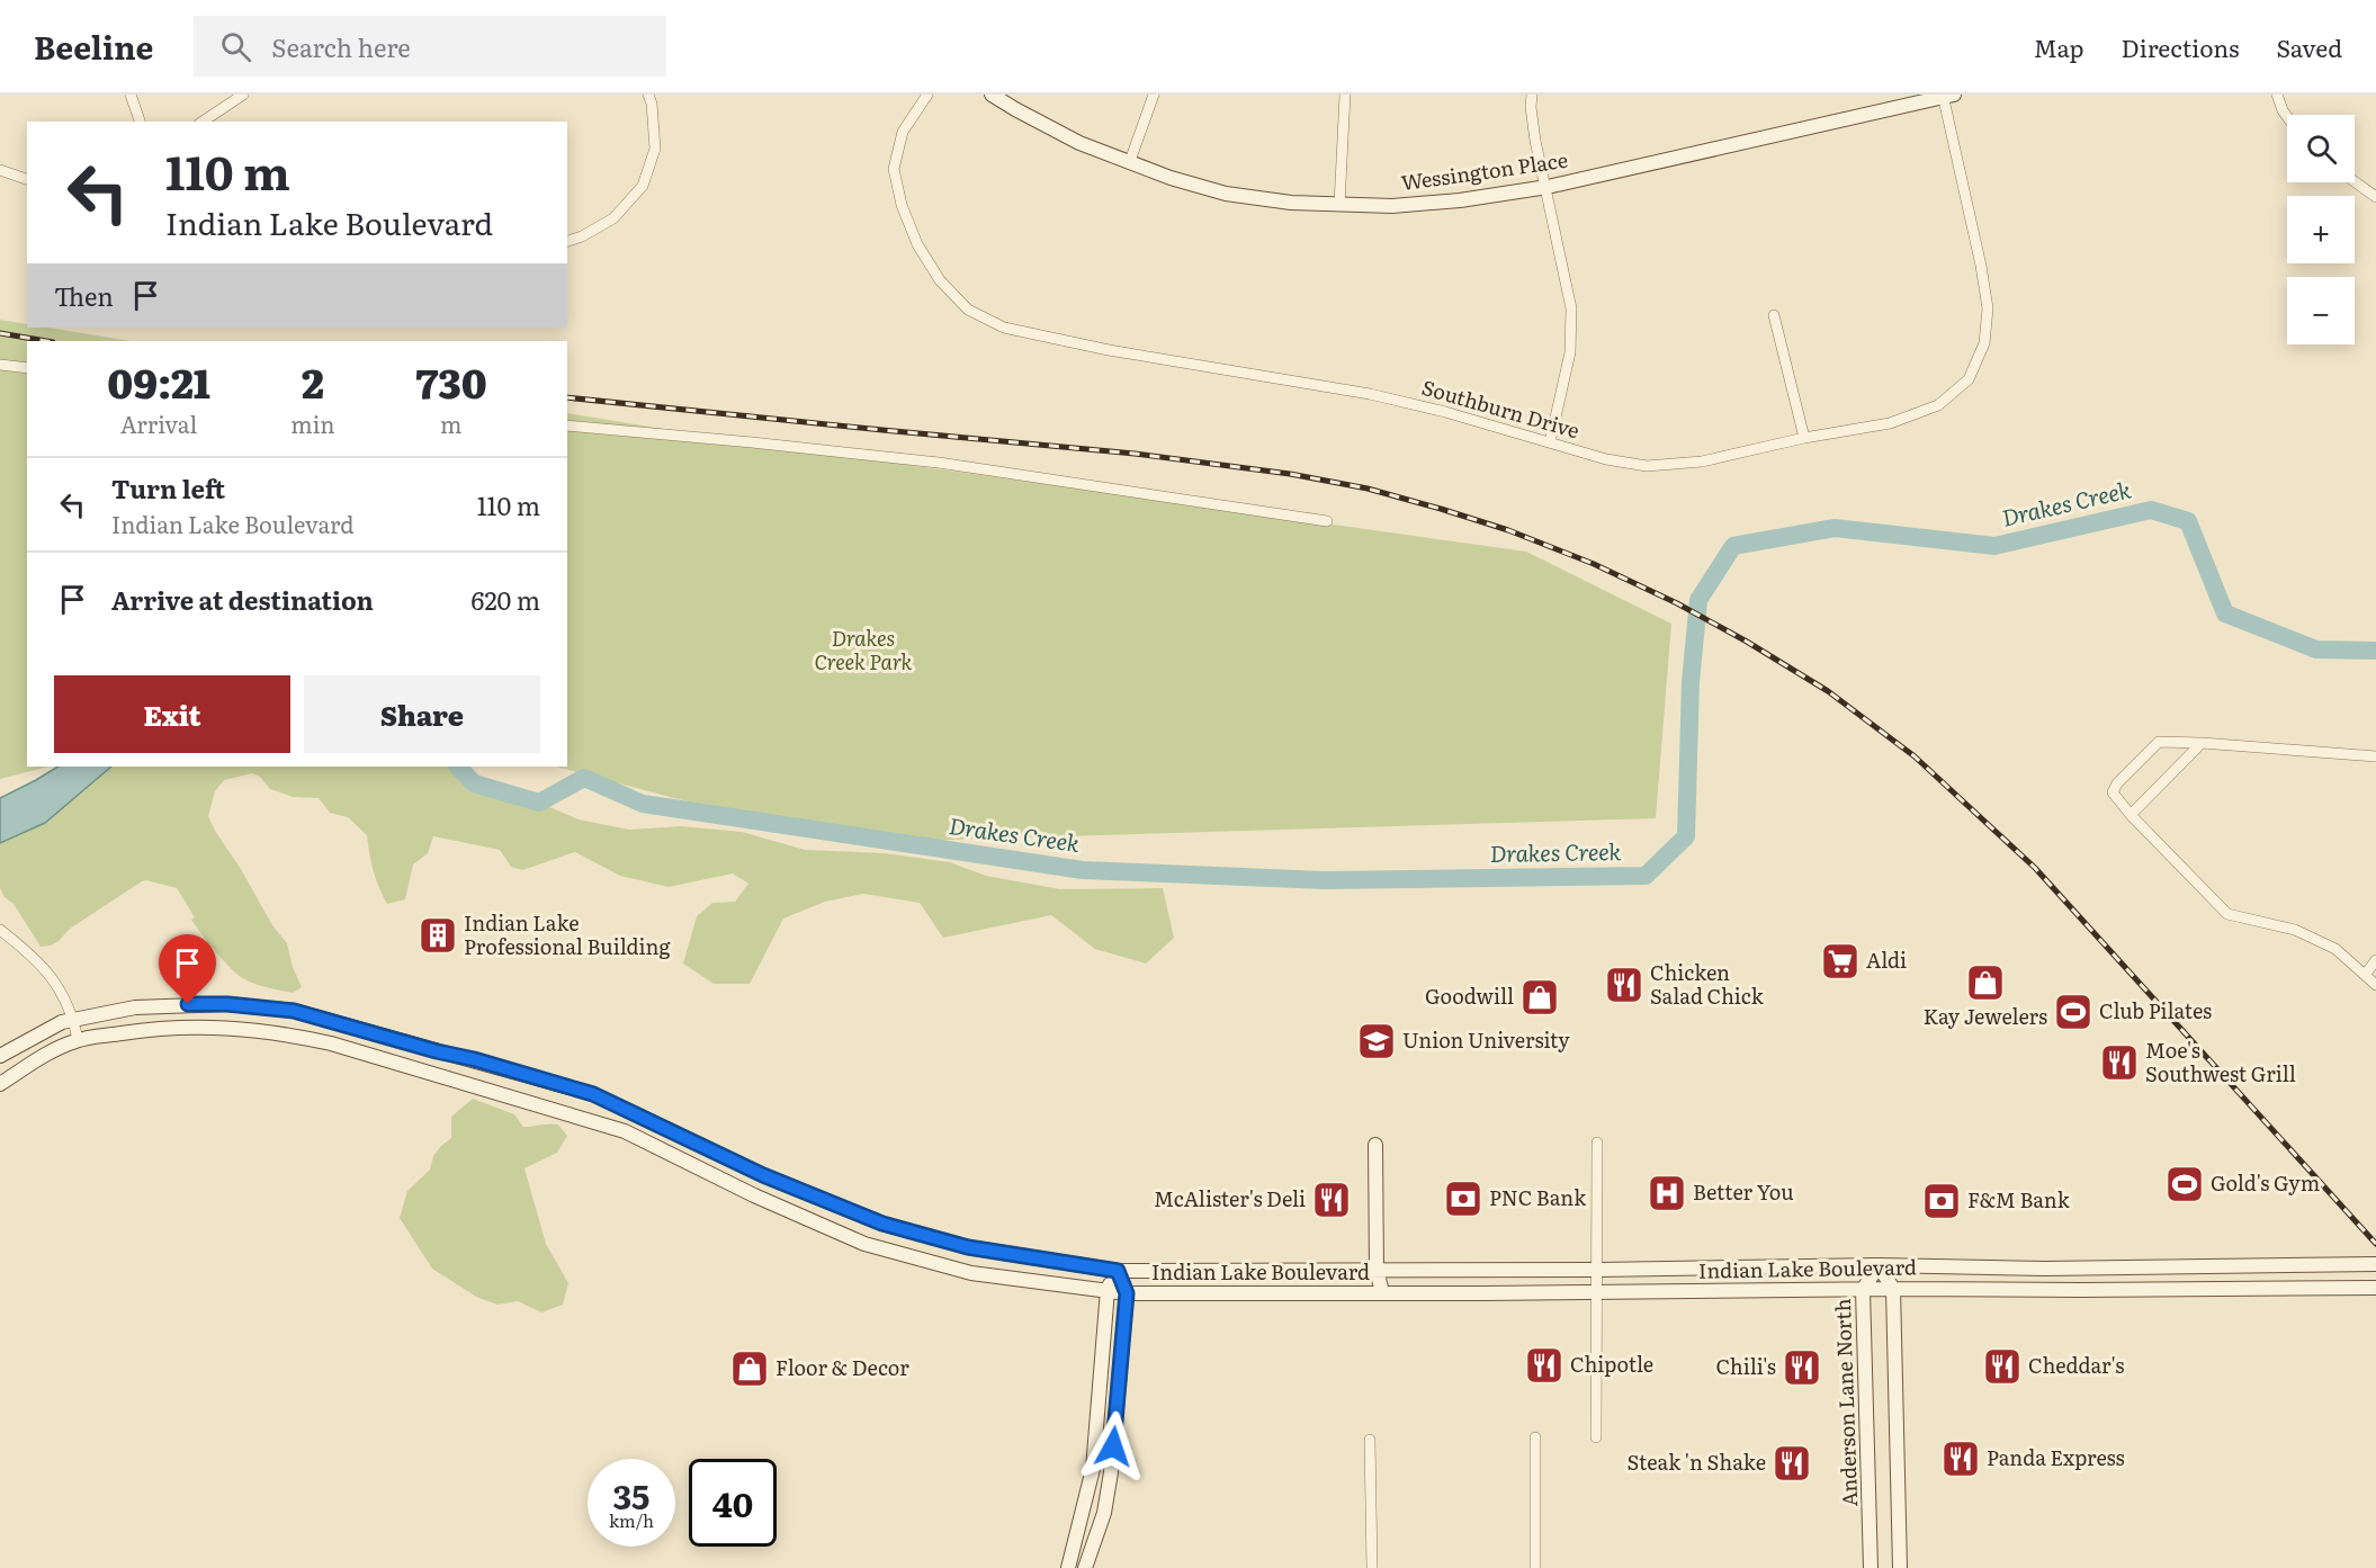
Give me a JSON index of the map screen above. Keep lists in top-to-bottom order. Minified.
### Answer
{"streets":{"main road":["Wessington Place","Indian Lake Boulevard","Anderson Lane North"],"street":["Southburn Drive"]},"crossings":[["Wessington Place","Southburn Drive"],["Indian Lake Boulevard","Anderson Lane North"]],"water":["Drakes Creek"],"parks":["Drakes Creek Park"],"places":{"building":["Indian Lake Professional Building"],"supermarket":["Aldi"],"shop":["Kay Jewelers","Goodwill","Floor & Decor"],"restaurant":["Chicken Salad Chick","Moe's Southwest Grill","McAlister's Deli","Chipotle","Cheddar's","Chili's","Panda Express","Steak 'n Shake"],"sports":["Club Pilates","Gold's Gym"],"school or university":["Union University"],"hospital":["Better You"],"bank":["PNC Bank","F&M Bank"]},"page":{"header":"Beeline","search":"Search here","nav":["Map","Directions","Saved"],"map_buttons":["+","−"],"turn":["110 m","Indian Lake Boulevard"],"then":"Then","eta":["09:21","Arrival","2","min","730","m"],"list":[{"name":"Turn left","note":"Indian Lake Boulevard","value":"110 m"},{"name":"Arrive at destination","value":"620 m"}],"buttons":["Exit","Share"],"speed":"35 km/h","limit":"40"}}
